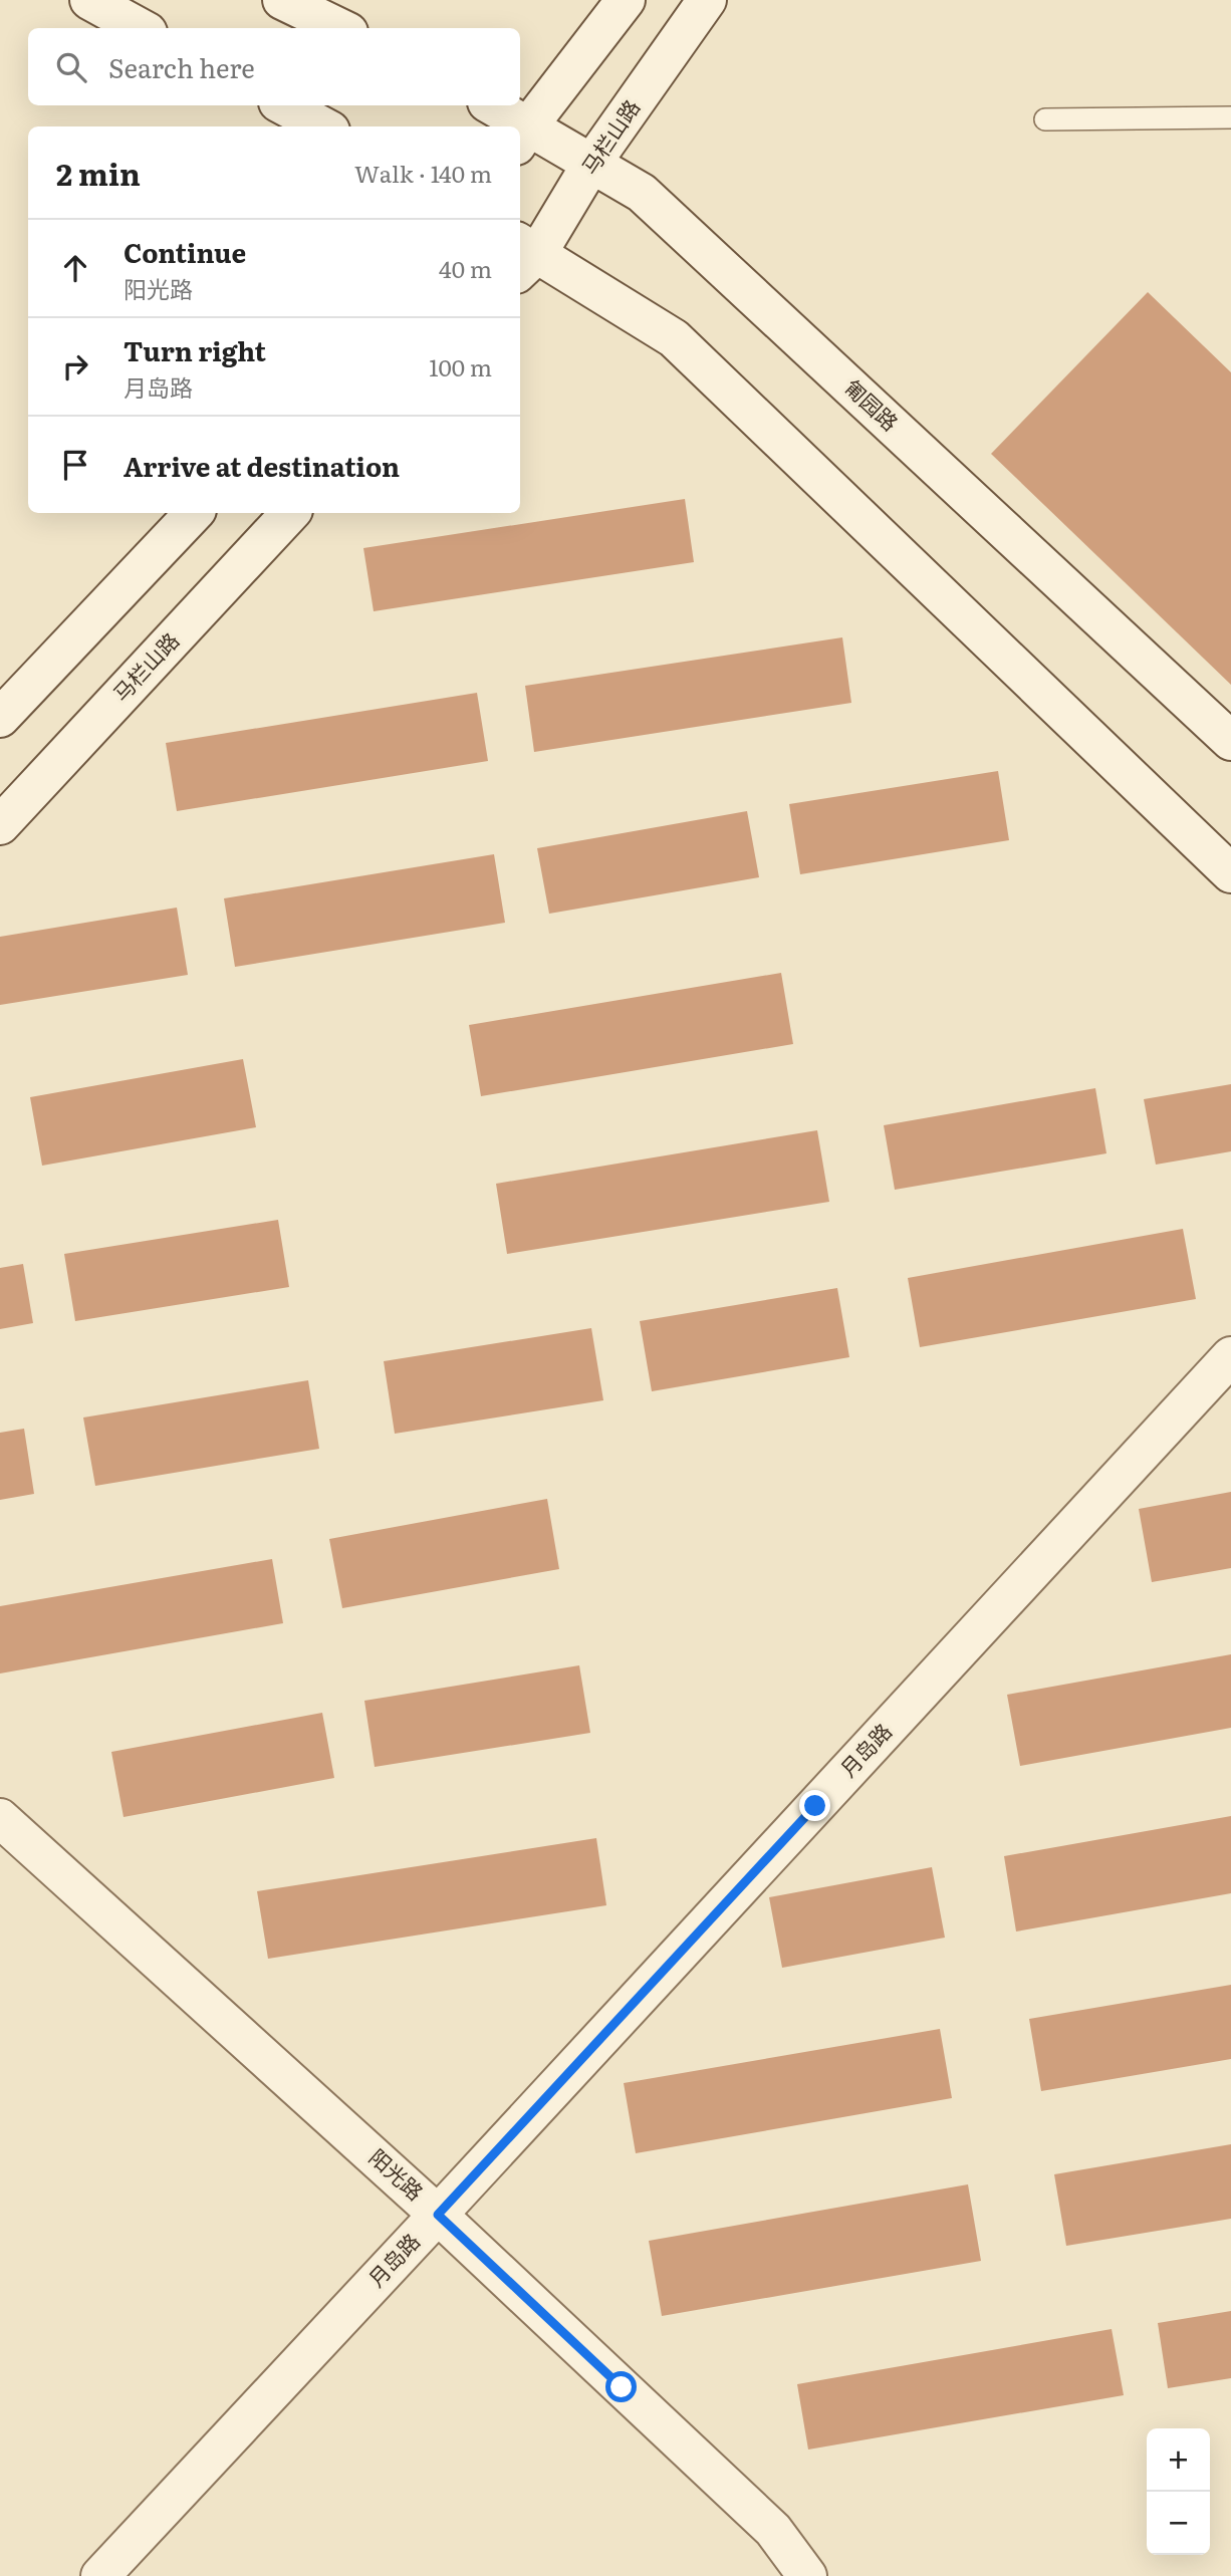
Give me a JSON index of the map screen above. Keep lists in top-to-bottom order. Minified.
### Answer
{"streets":{"main road":["马栏山路","匍园路","月岛路","阳光路"]},"crossings":[["马栏山路","匍园路"],["月岛路","阳光路"]],"page":{"search":"Search here","heading":["2 min","Walk · 140 m"],"list":[["Continue","阳光路","40 m"],["Turn right","月岛路","100 m"],"Arrive at destination"],"map_buttons":["+","−"]}}
